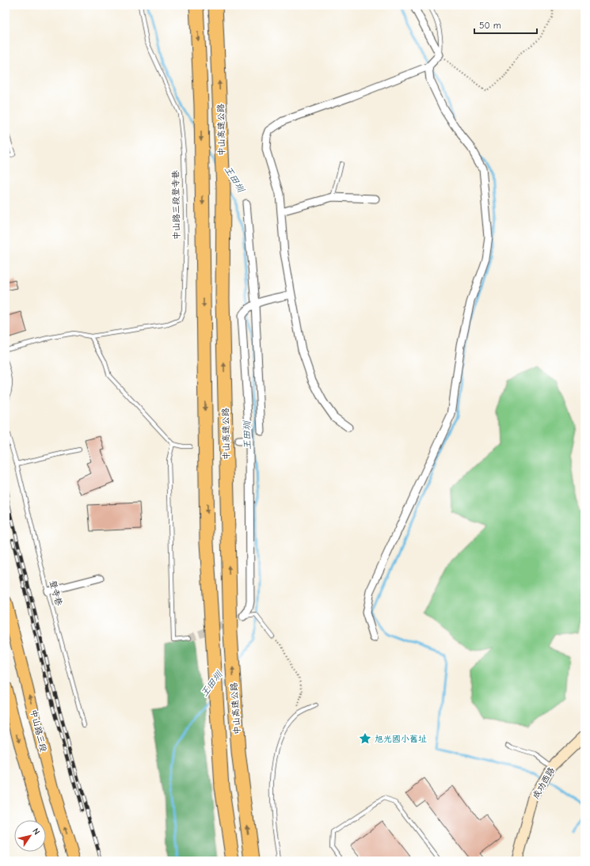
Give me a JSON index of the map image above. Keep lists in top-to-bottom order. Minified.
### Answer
{"streets":{"highway":["中山高速公路"],"main road":["中山路三段"],"street":["成功西路"],"lane":["中山路三段登寺巷","登寺巷"]},"water":["王田圳"],"places":{"place":["旭光國小舊址"]},"scale_bar":"50 m","north":"top right"}
